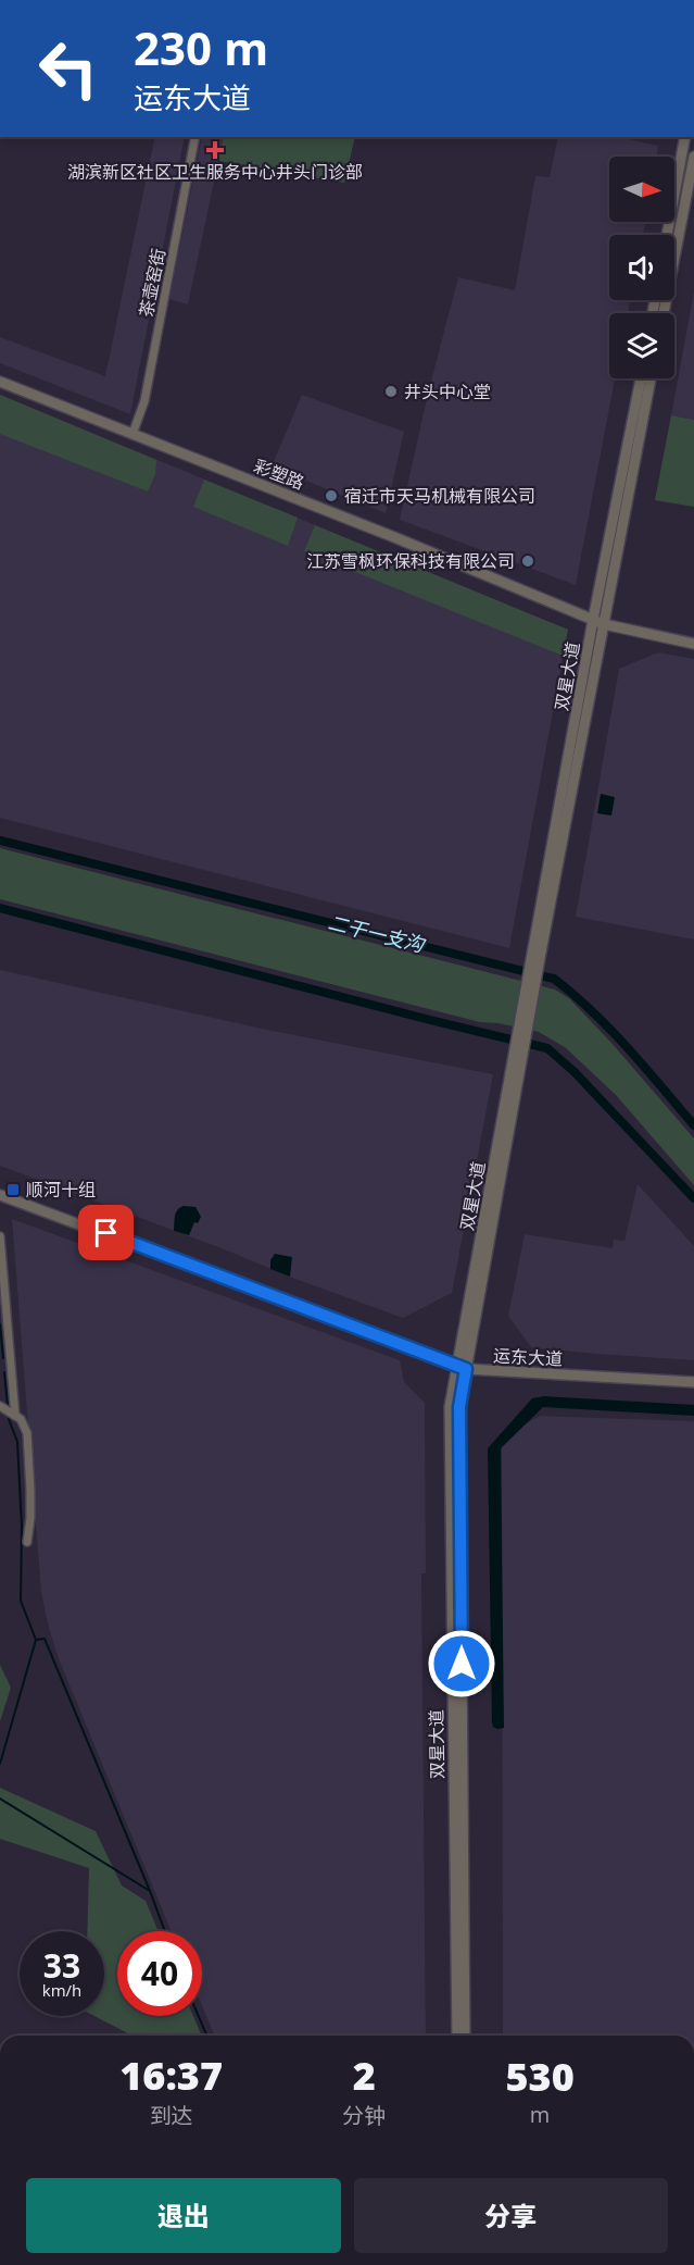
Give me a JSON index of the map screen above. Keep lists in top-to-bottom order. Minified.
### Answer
{"streets":{"street":["茶壶窑街","彩塑路","双星大道","运东大道"]},"crossings":[["茶壶窑街","彩塑路"],["彩塑路","双星大道"],["双星大道","运东大道"]],"water":["二干一支沟"],"places":{"health":["湖滨新区社区卫生服务中心井头门诊部"],"other":["井头中心堂","宿迁市天马机械有限公司","江苏雪枫环保科技有限公司"],"transit":["顺河十组"]},"north":"right","page":{"turn":["230 m","运东大道"],"speed":"33 km/h","limit":"40","eta":["16:37","到达","2","分钟","530","m"],"buttons":["退出","分享"]}}
